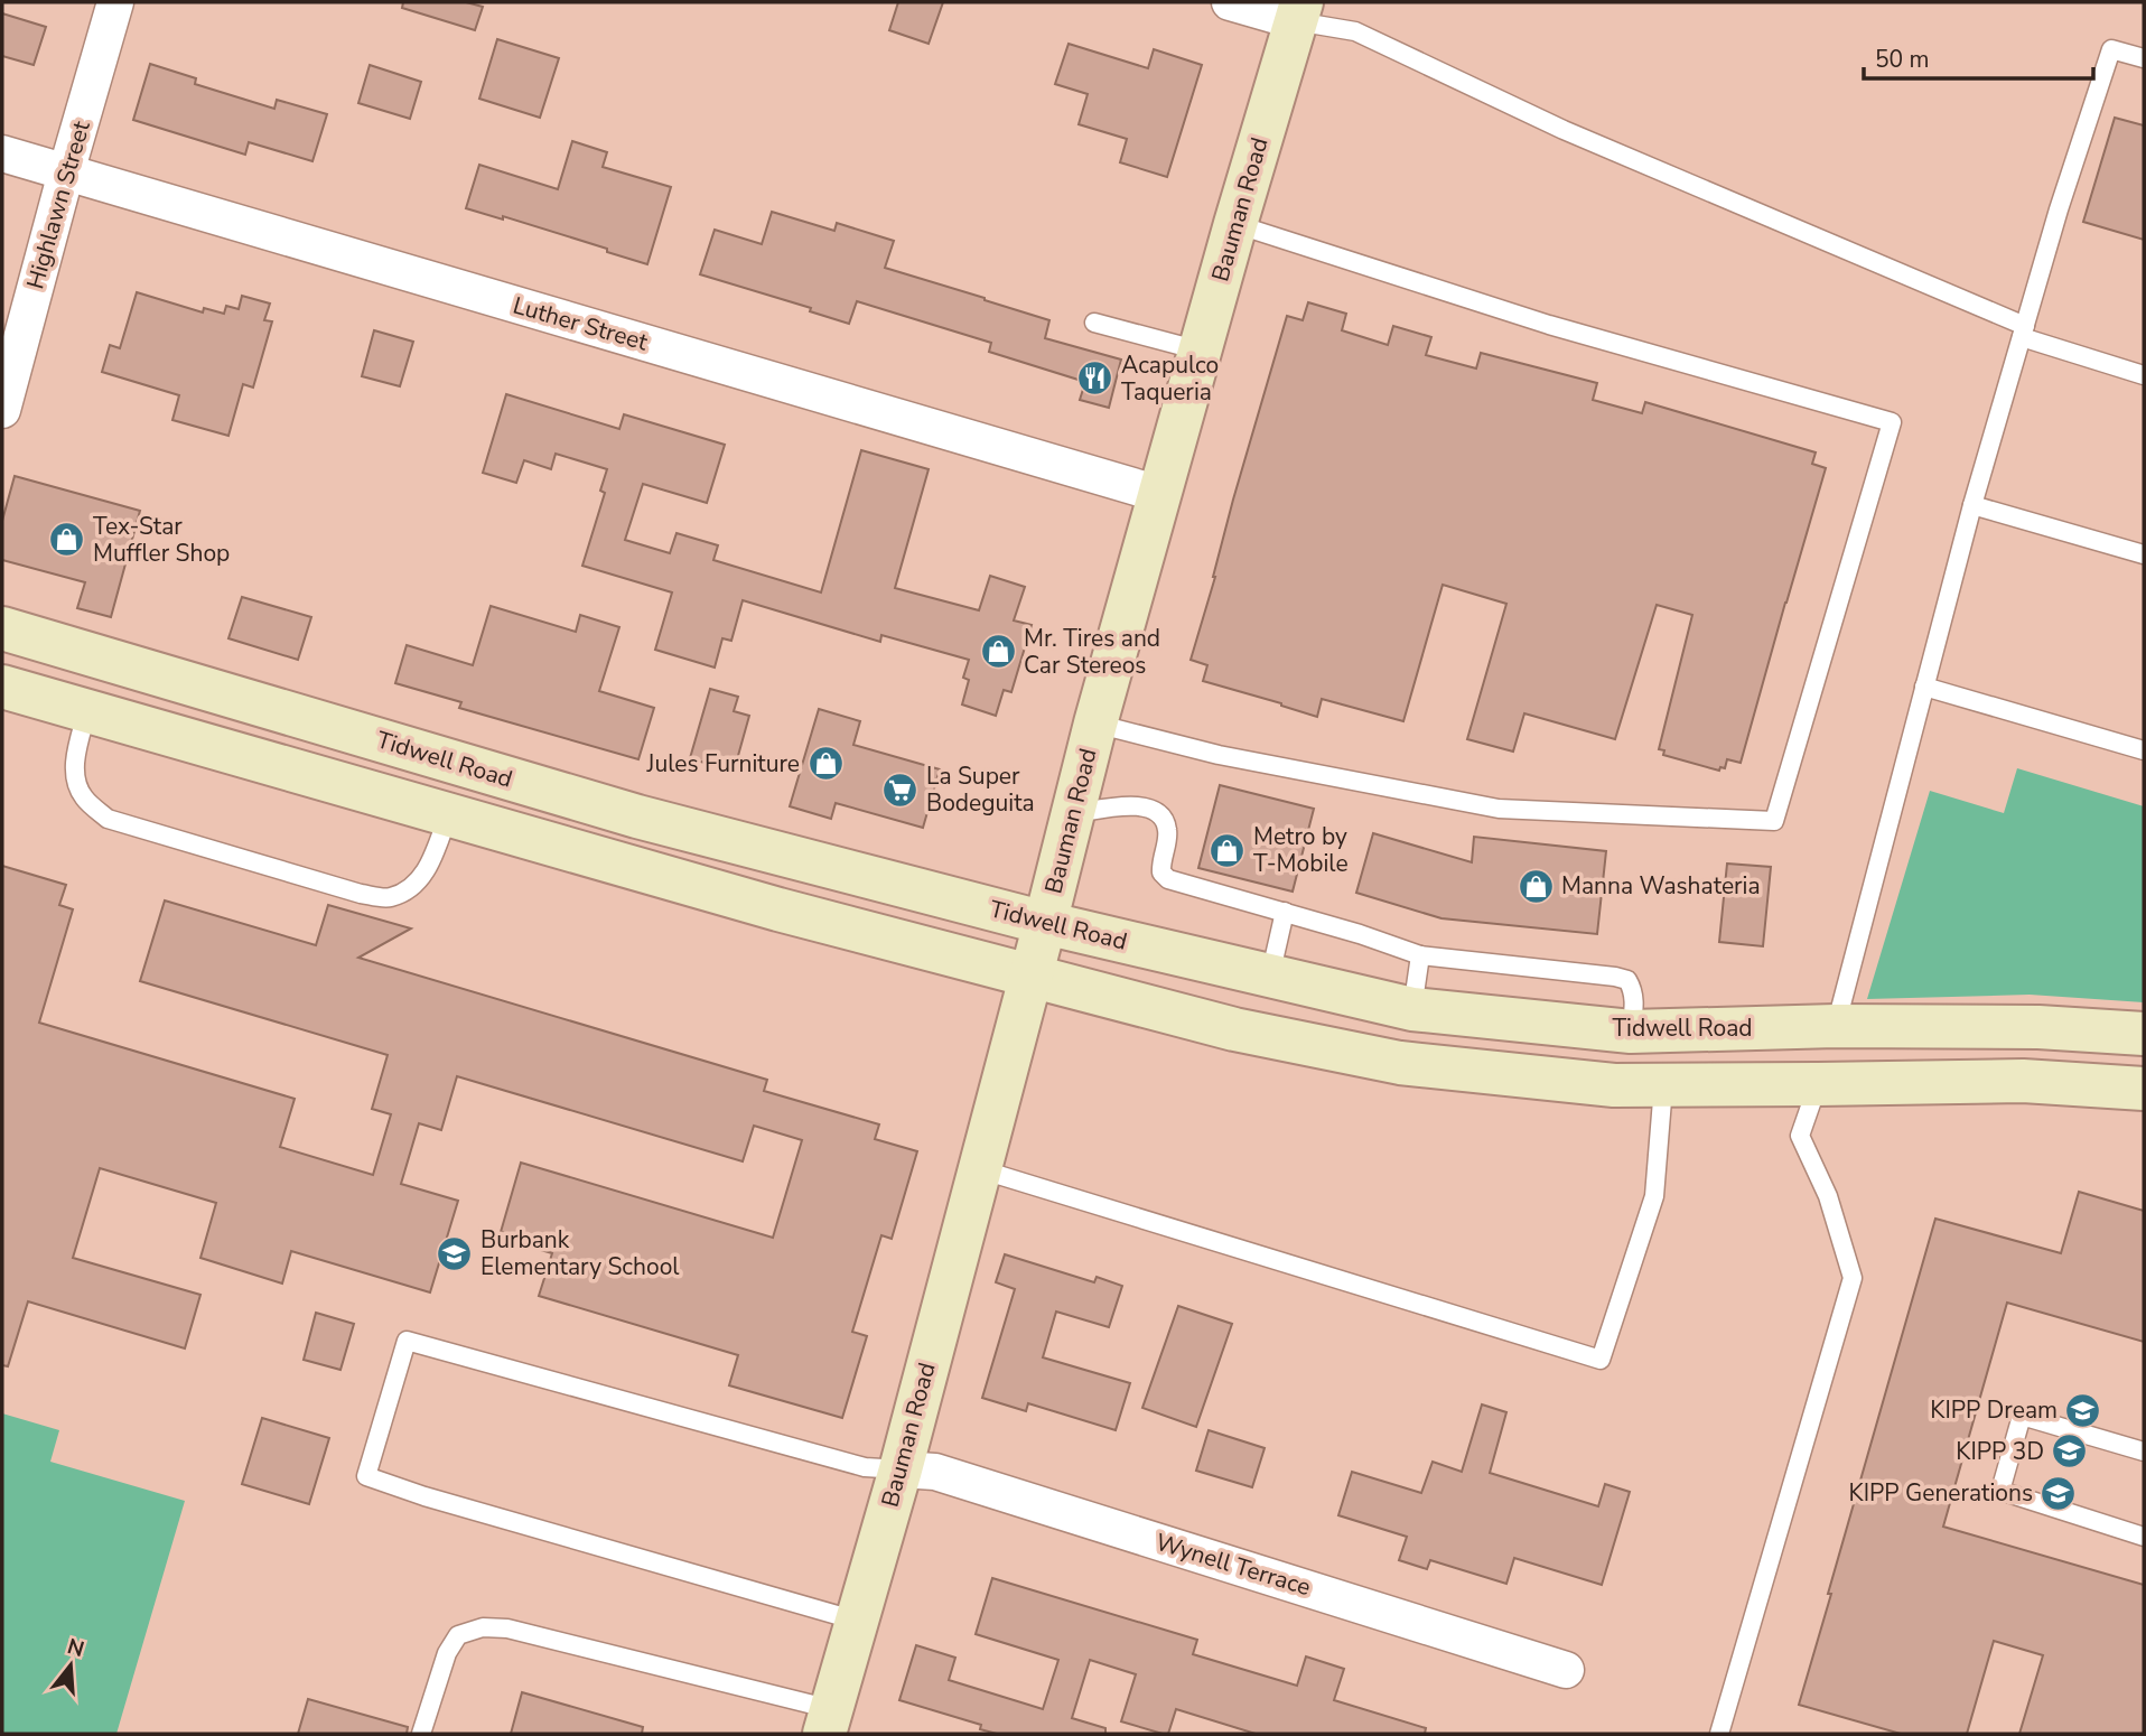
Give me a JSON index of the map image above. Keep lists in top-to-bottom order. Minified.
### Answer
{"streets":{"main road":["Bauman Road","Tidwell Road"],"street":["Highlawn Street","Luther Street","Wynell Terrace"]},"crossings":[["Highlawn Street","Luther Street"],["Bauman Road","Luther Street"],["Bauman Road","Tidwell Road"],["Bauman Road","Wynell Terrace"]],"places":{"restaurant":["Acapulco Taqueria"],"shop":["Tex-Star Muffler Shop","Mr. Tires and Car Stereos","Jules Furniture","Metro by T-Mobile","Manna Washateria"],"supermarket":["La Super Bodeguita"],"school or university":["Burbank Elementary School","KIPP Dream","KIPP 3D","KIPP Generations"]},"scale_bar":"50 m","north":"top"}
